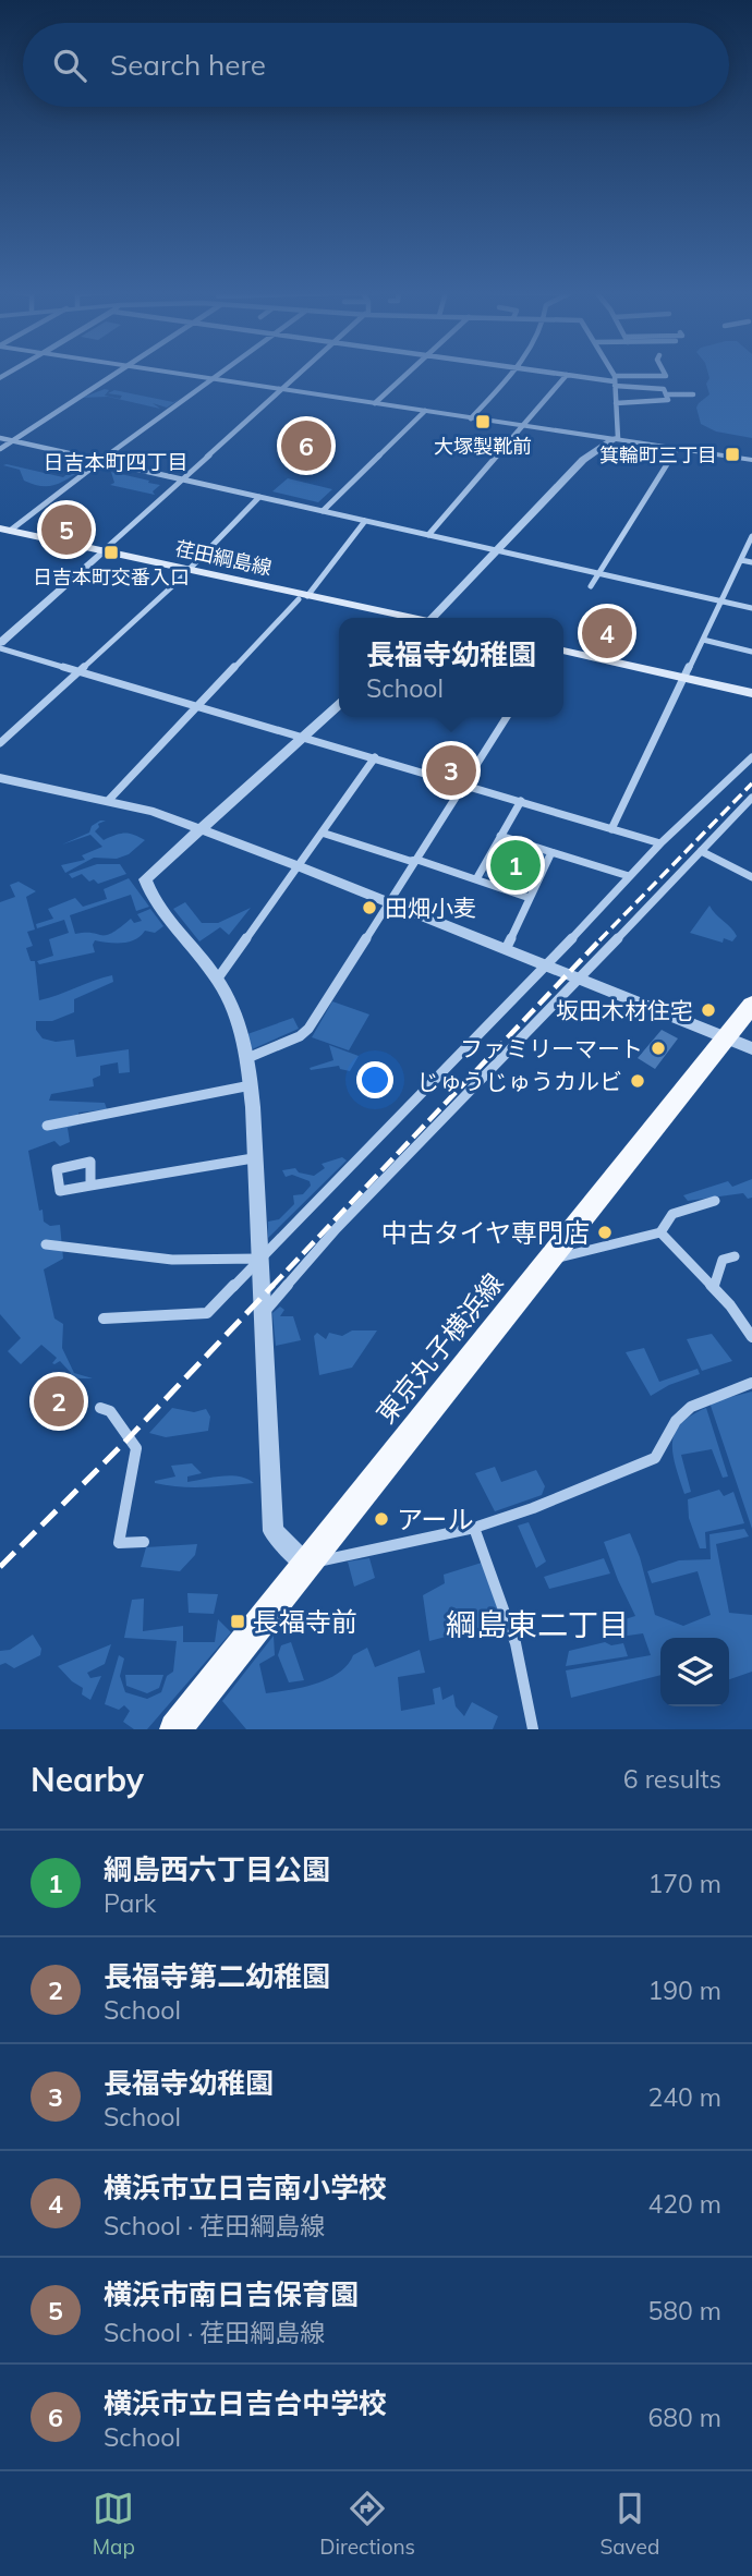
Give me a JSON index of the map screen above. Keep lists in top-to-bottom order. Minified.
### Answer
{"streets":{"main road":["荏田綱島線","東京丸子横浜線"]},"districts":["日吉本町四丁目","綱島東二丁目"],"places":{"transit":["大塚製靴前","箕輪町三丁目","日吉本町交番入口","長福寺前"],"other":["田畑小麦","坂田木材住宅","ファミリーマート","じゅうじゅうカルビ","中古タイヤ専門店","アール"]},"page":{"search":"Search here","pins":["6","5","4","3","1","2"],"popup":["長福寺幼稚園","School"],"heading":["Nearby","6 results"],"list":[{"mark":"1","name":"綱島西六丁目公園","note":"Park","value":"170 m"},{"mark":"2","name":"長福寺第二幼稚園","note":"School","value":"190 m"},{"mark":"3","name":"長福寺幼稚園","note":"School","value":"240 m"},{"mark":"4","name":"横浜市立日吉南小学校","note":"School · 荏田綱島線","value":"420 m"},{"mark":"5","name":"横浜市南日吉保育園","note":"School · 荏田綱島線","value":"580 m"},{"mark":"6","name":"横浜市立日吉台中学校","note":"School","value":"680 m"}],"nav":["Map","Directions","Saved"]}}
